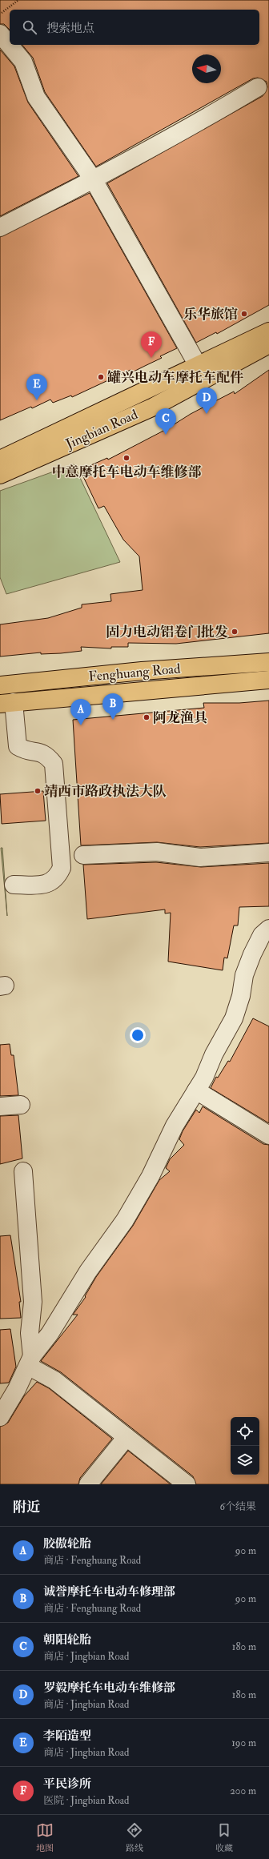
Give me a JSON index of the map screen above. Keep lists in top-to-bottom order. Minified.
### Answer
{"streets":{"main road":["Jingbian Road","Fenghuang Road"]},"places":["乐华旅馆","罐兴电动车摩托车配件","中意摩托车电动车维修部","固力电动铝卷门批发","阿龙渔具","靖西市路政执法大队"],"north":"left","page":{"search":"搜索地点","pins":["F","E","D","C","B","A"],"heading":["附近","6个结果"],"list":[{"mark":"A","name":"胶傲轮胎","note":"商店 · Fenghuang Road","value":"90 m"},{"mark":"B","name":"诚誉摩托车电动车修理部","note":"商店 · Fenghuang Road","value":"90 m"},{"mark":"C","name":"朝阳轮胎","note":"商店 · Jingbian Road","value":"180 m"},{"mark":"D","name":"罗毅摩托车电动车维修部","note":"商店 · Jingbian Road","value":"180 m"},{"mark":"E","name":"李陌造型","note":"商店 · Jingbian Road","value":"190 m"},{"mark":"F","name":"平民诊所","note":"医院 · Jingbian Road","value":"200 m"}],"nav":["地图","路线","收藏"]}}
